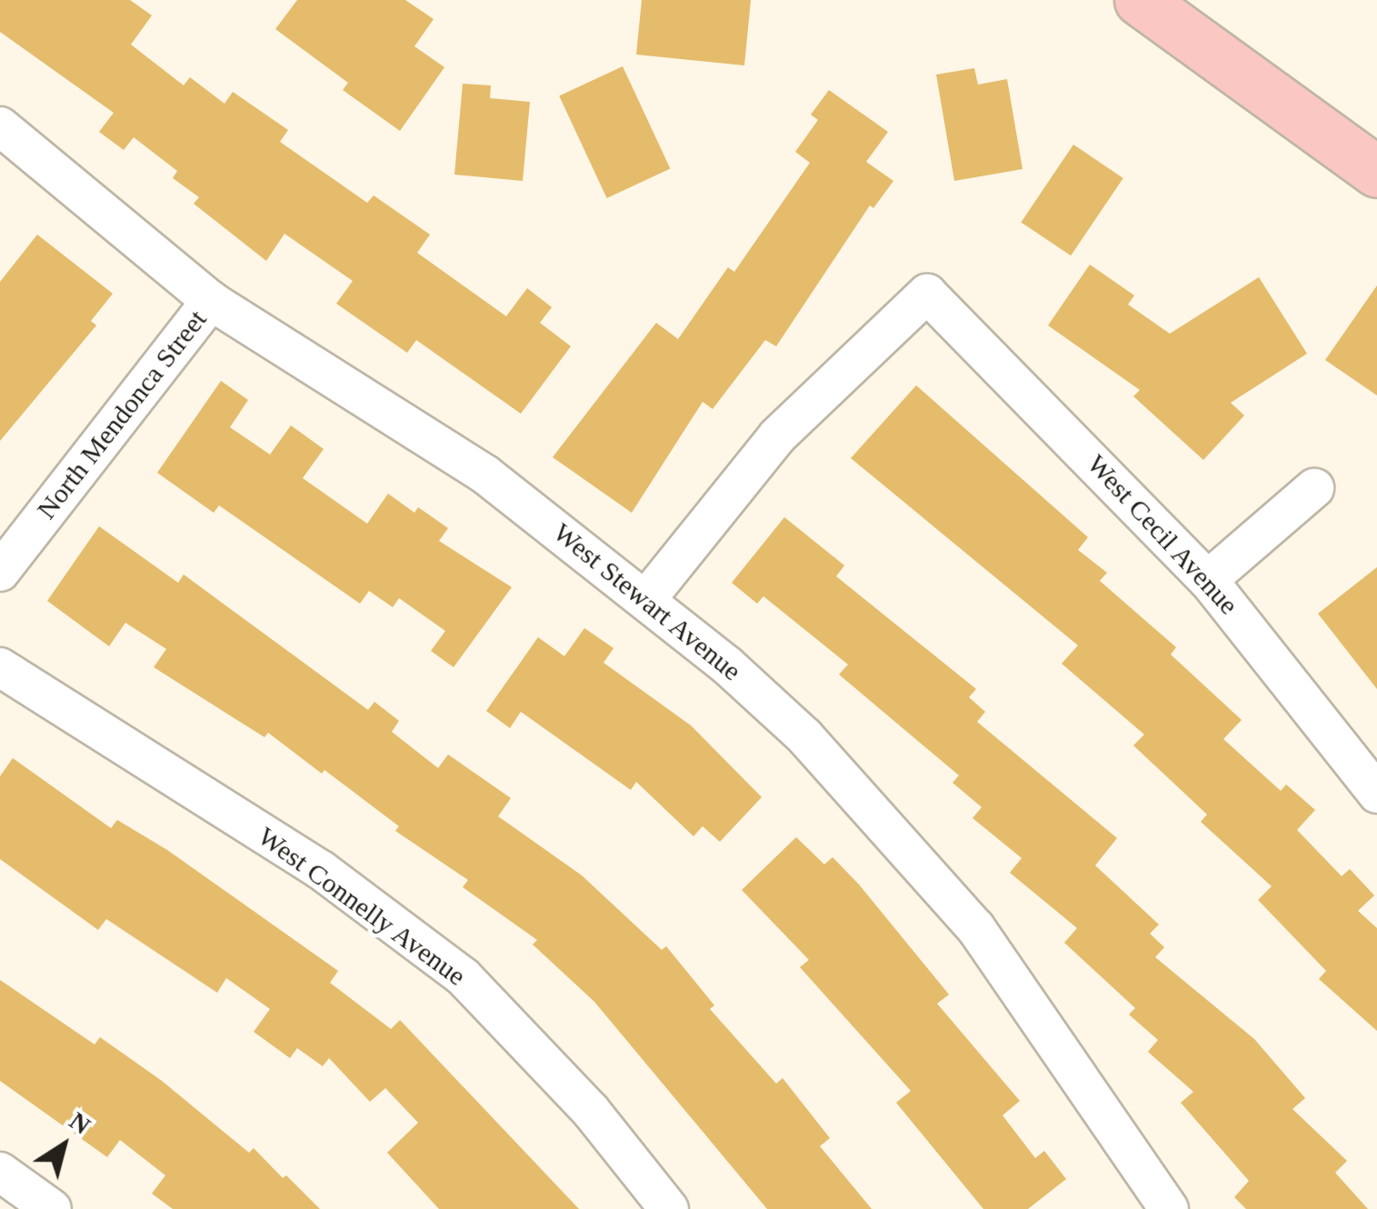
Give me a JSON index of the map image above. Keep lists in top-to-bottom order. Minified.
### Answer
{"streets":{"street":["North Mendonca Street","West Cecil Avenue","West Stewart Avenue","West Connelly Avenue"]},"crossings":[["North Mendonca Street","West Stewart Avenue"],["West Cecil Avenue","West Stewart Avenue"]],"north":"top right"}
